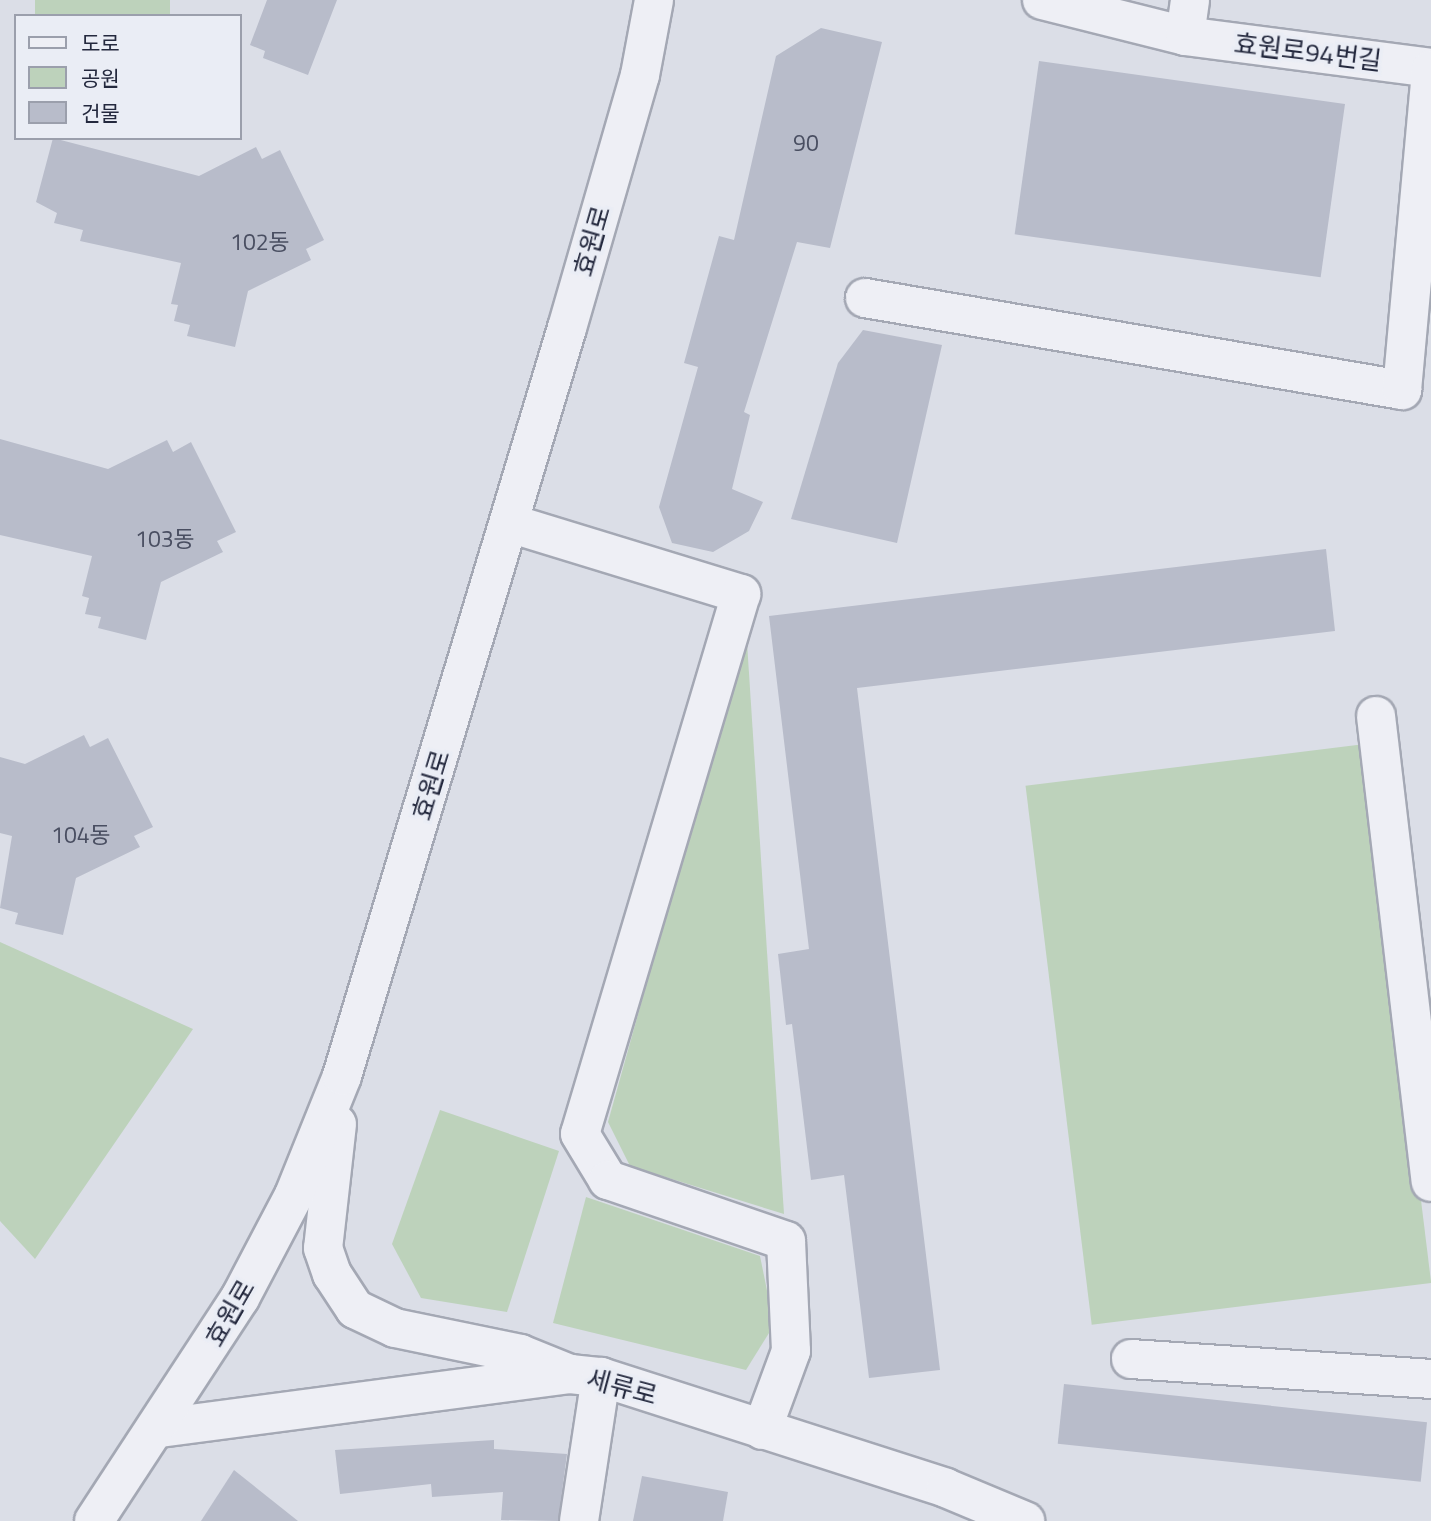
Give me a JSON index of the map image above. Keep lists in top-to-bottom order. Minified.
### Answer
{"streets":{"street":["효원로94번길","효원로","세류로"]},"crossings":[["효원로","세류로"]],"house_numbers":["90","102동","103동","104동"],"legend":["도로","공원","건물"]}
